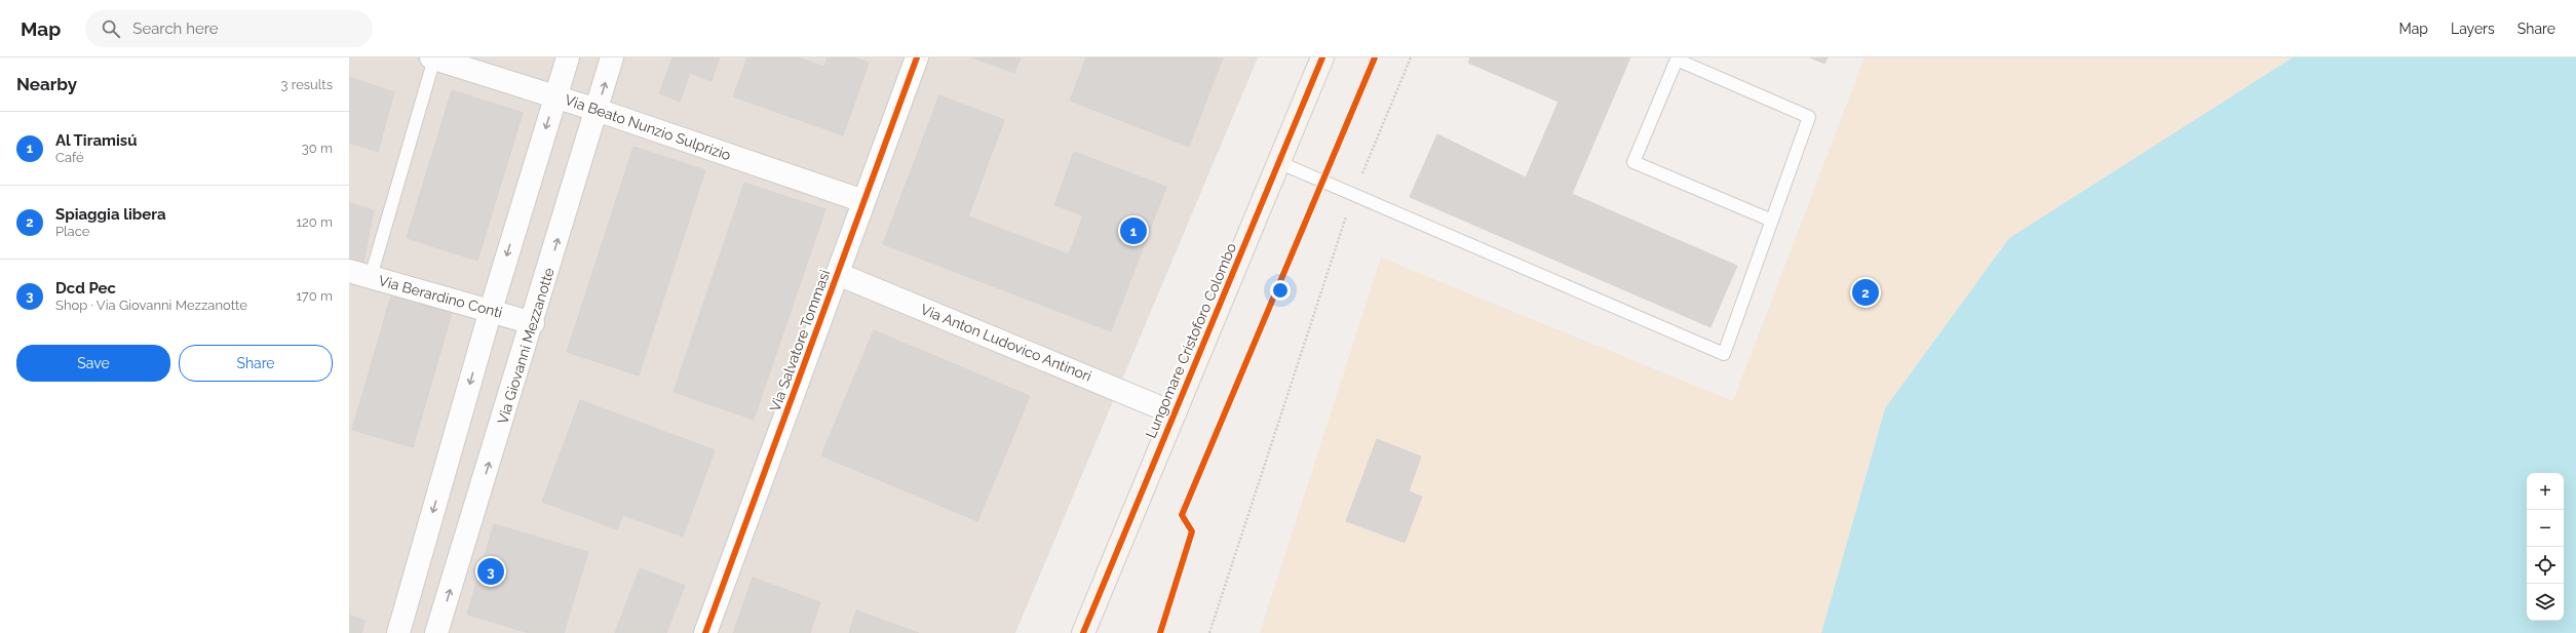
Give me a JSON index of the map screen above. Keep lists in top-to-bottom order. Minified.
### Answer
{"streets":{"street":["Via Beato Nunzio Sulprizio","Via Berardino Conti","Via Salvatore Tommasi","Lungomare Cristoforo Colombo","Via Anton Ludovico Antinori","Via Giovanni Mezzanotte"]},"crossings":[["Via Beato Nunzio Sulprizio","Via Salvatore Tommasi"],["Via Beato Nunzio Sulprizio","Via Giovanni Mezzanotte"],["Via Berardino Conti","Via Giovanni Mezzanotte"],["Via Salvatore Tommasi","Via Anton Ludovico Antinori"],["Lungomare Cristoforo Colombo","Via Anton Ludovico Antinori"]],"page":{"header":"Map","search":"Search here","nav":["Map","Layers","Share"],"heading":["Nearby","3 results"],"list":[{"mark":"1","name":"Al Tiramisú","note":"Café","value":"30 m"},{"mark":"2","name":"Spiaggia libera","note":"Place","value":"120 m"},{"mark":"3","name":"Dcd Pec","note":"Shop · Via Giovanni Mezzanotte","value":"170 m"}],"pins":["1","2","3"],"buttons":["Save","Share"],"map_buttons":["+","−"]}}
